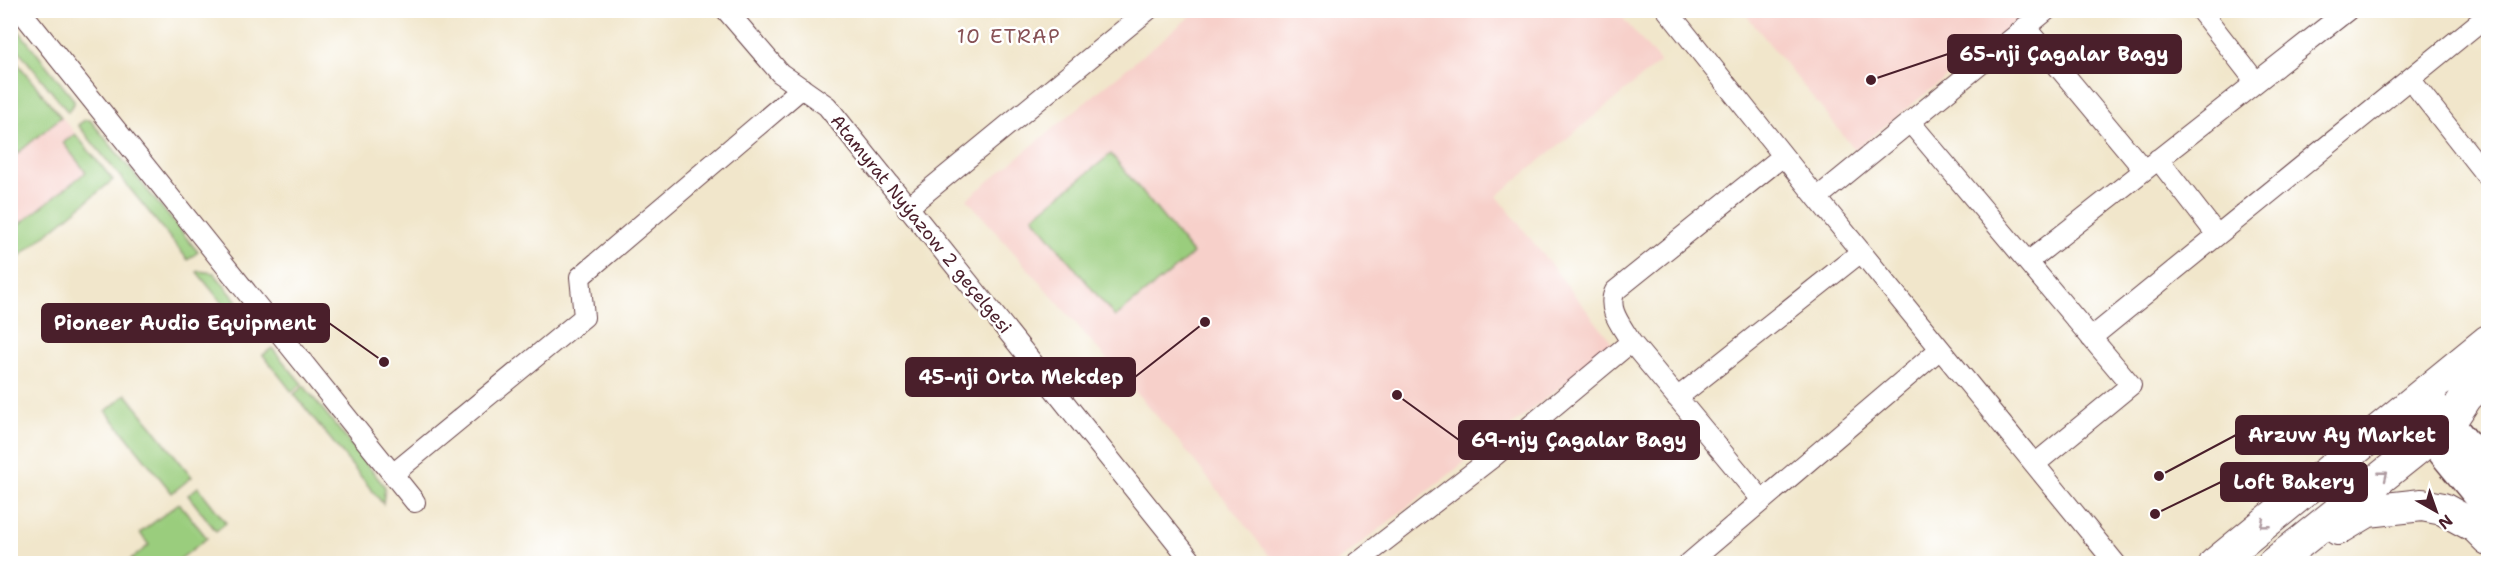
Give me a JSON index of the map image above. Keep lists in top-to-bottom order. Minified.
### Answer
{"streets":{"street":["Atamyrat Nyýazow 2 geçelgesi"]},"districts":["10 ETRAP"],"places":["65-nji Çagalar Bagy","45-nji Orta Mekdep","Pioneer Audio Equipment","69-njy Çagalar Bagy","Arzuw Ay Market","Loft Bakery"],"north":"bottom right"}
